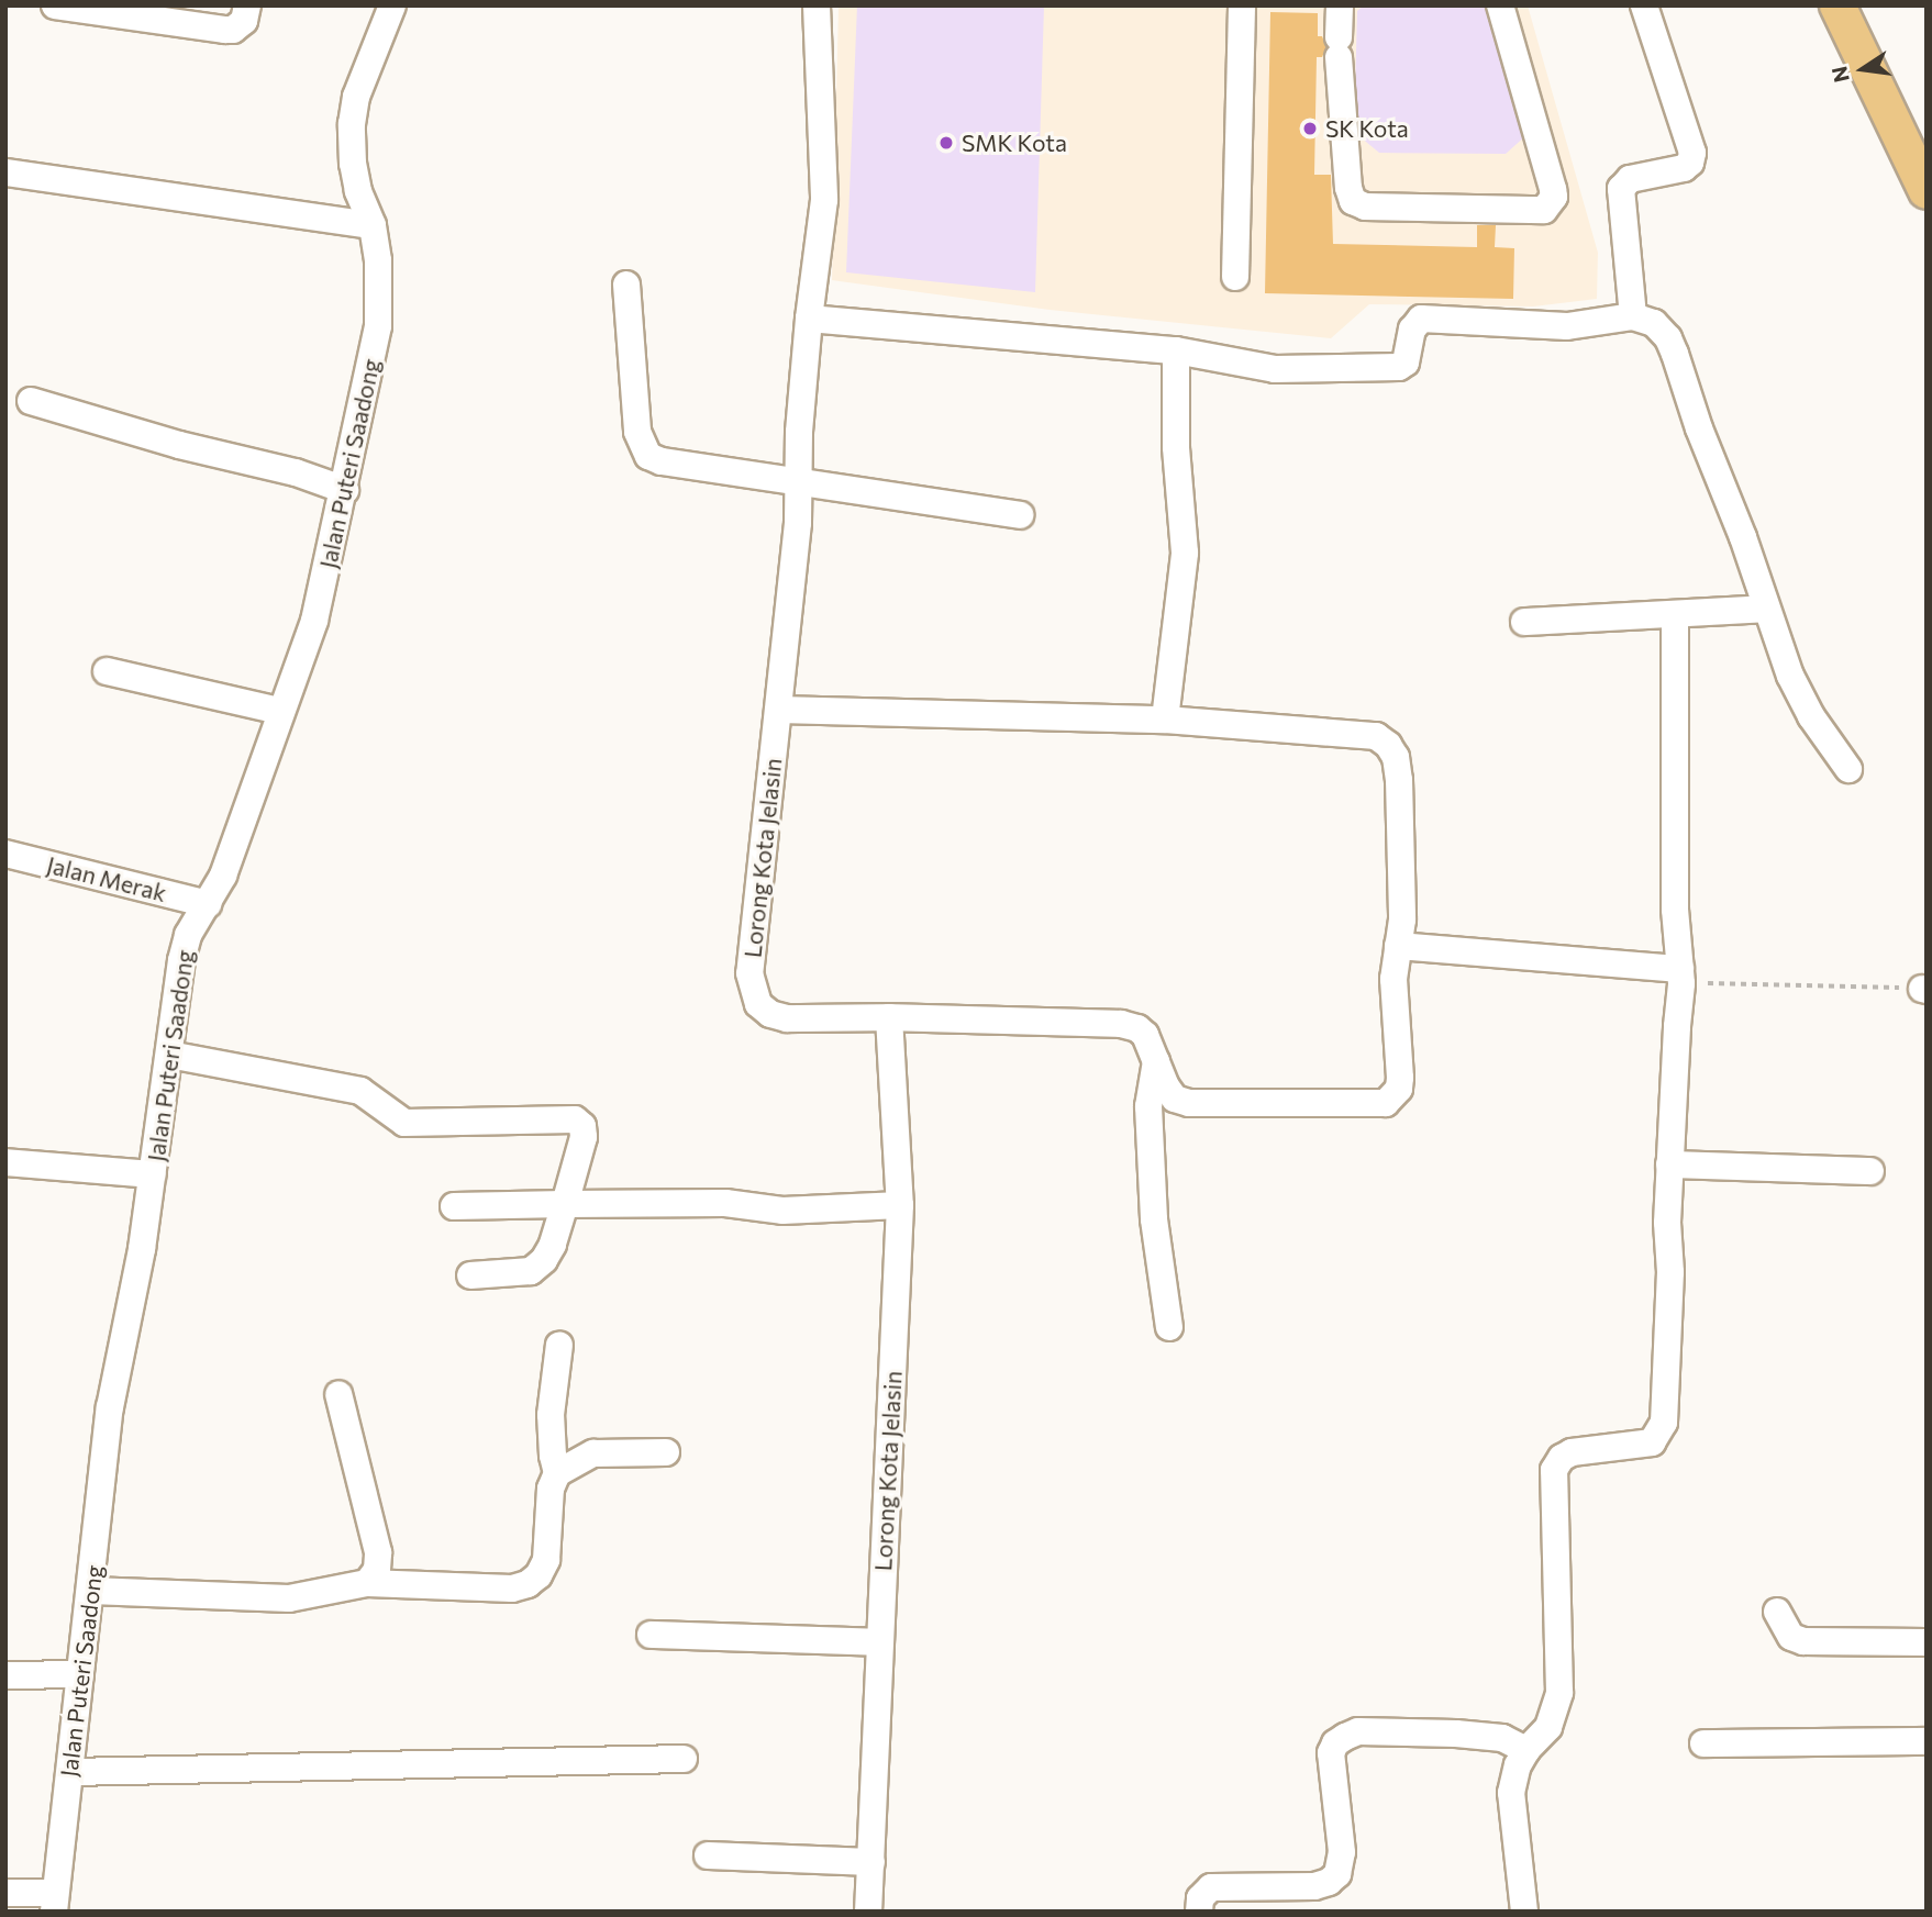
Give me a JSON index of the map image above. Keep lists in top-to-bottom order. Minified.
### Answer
{"streets":{"street":["Jalan Puteri Saadong","Lorong Kota Jelasin","Jalan Merak"]},"crossings":[["Jalan Puteri Saadong","Jalan Merak"]],"places":["SK Kota","SMK Kota"],"north":"left"}
